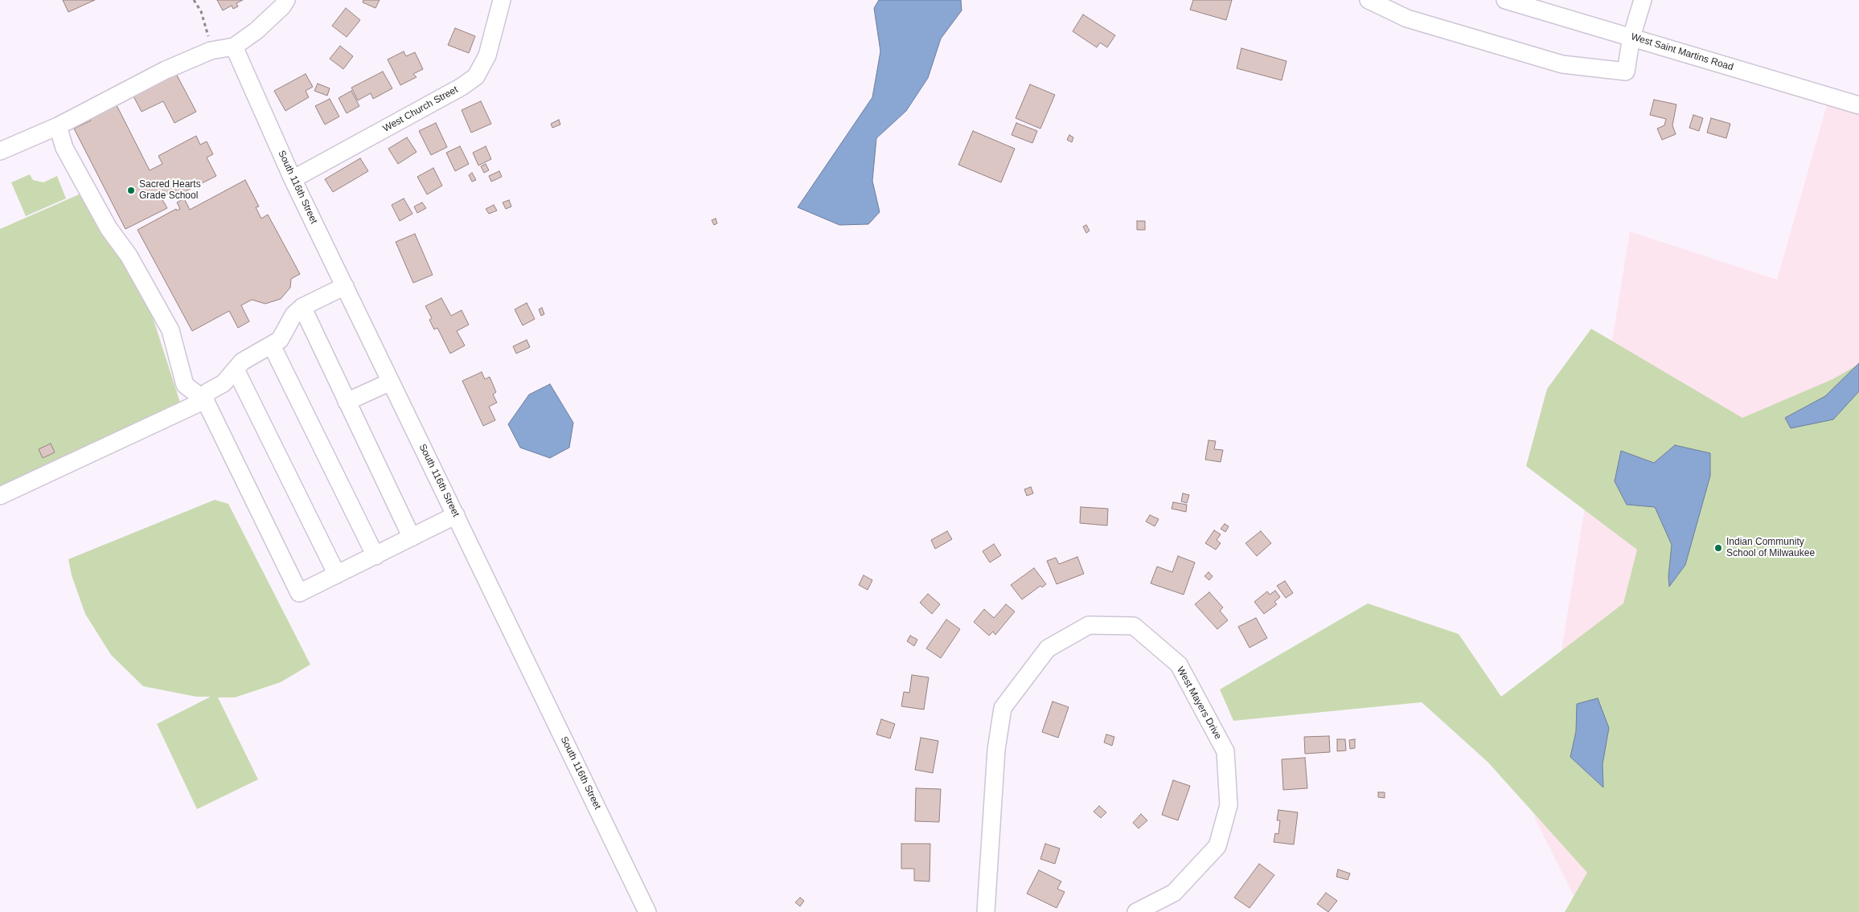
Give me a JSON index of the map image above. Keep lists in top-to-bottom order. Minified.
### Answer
{"streets":{"street":["West Saint Martins Road","West Church Street","South 116th Street","West Mayers Drive"]},"crossings":[["West Church Street","South 116th Street"]],"places":["Sacred Hearts Grade School","Indian Community School of Milwaukee"]}
